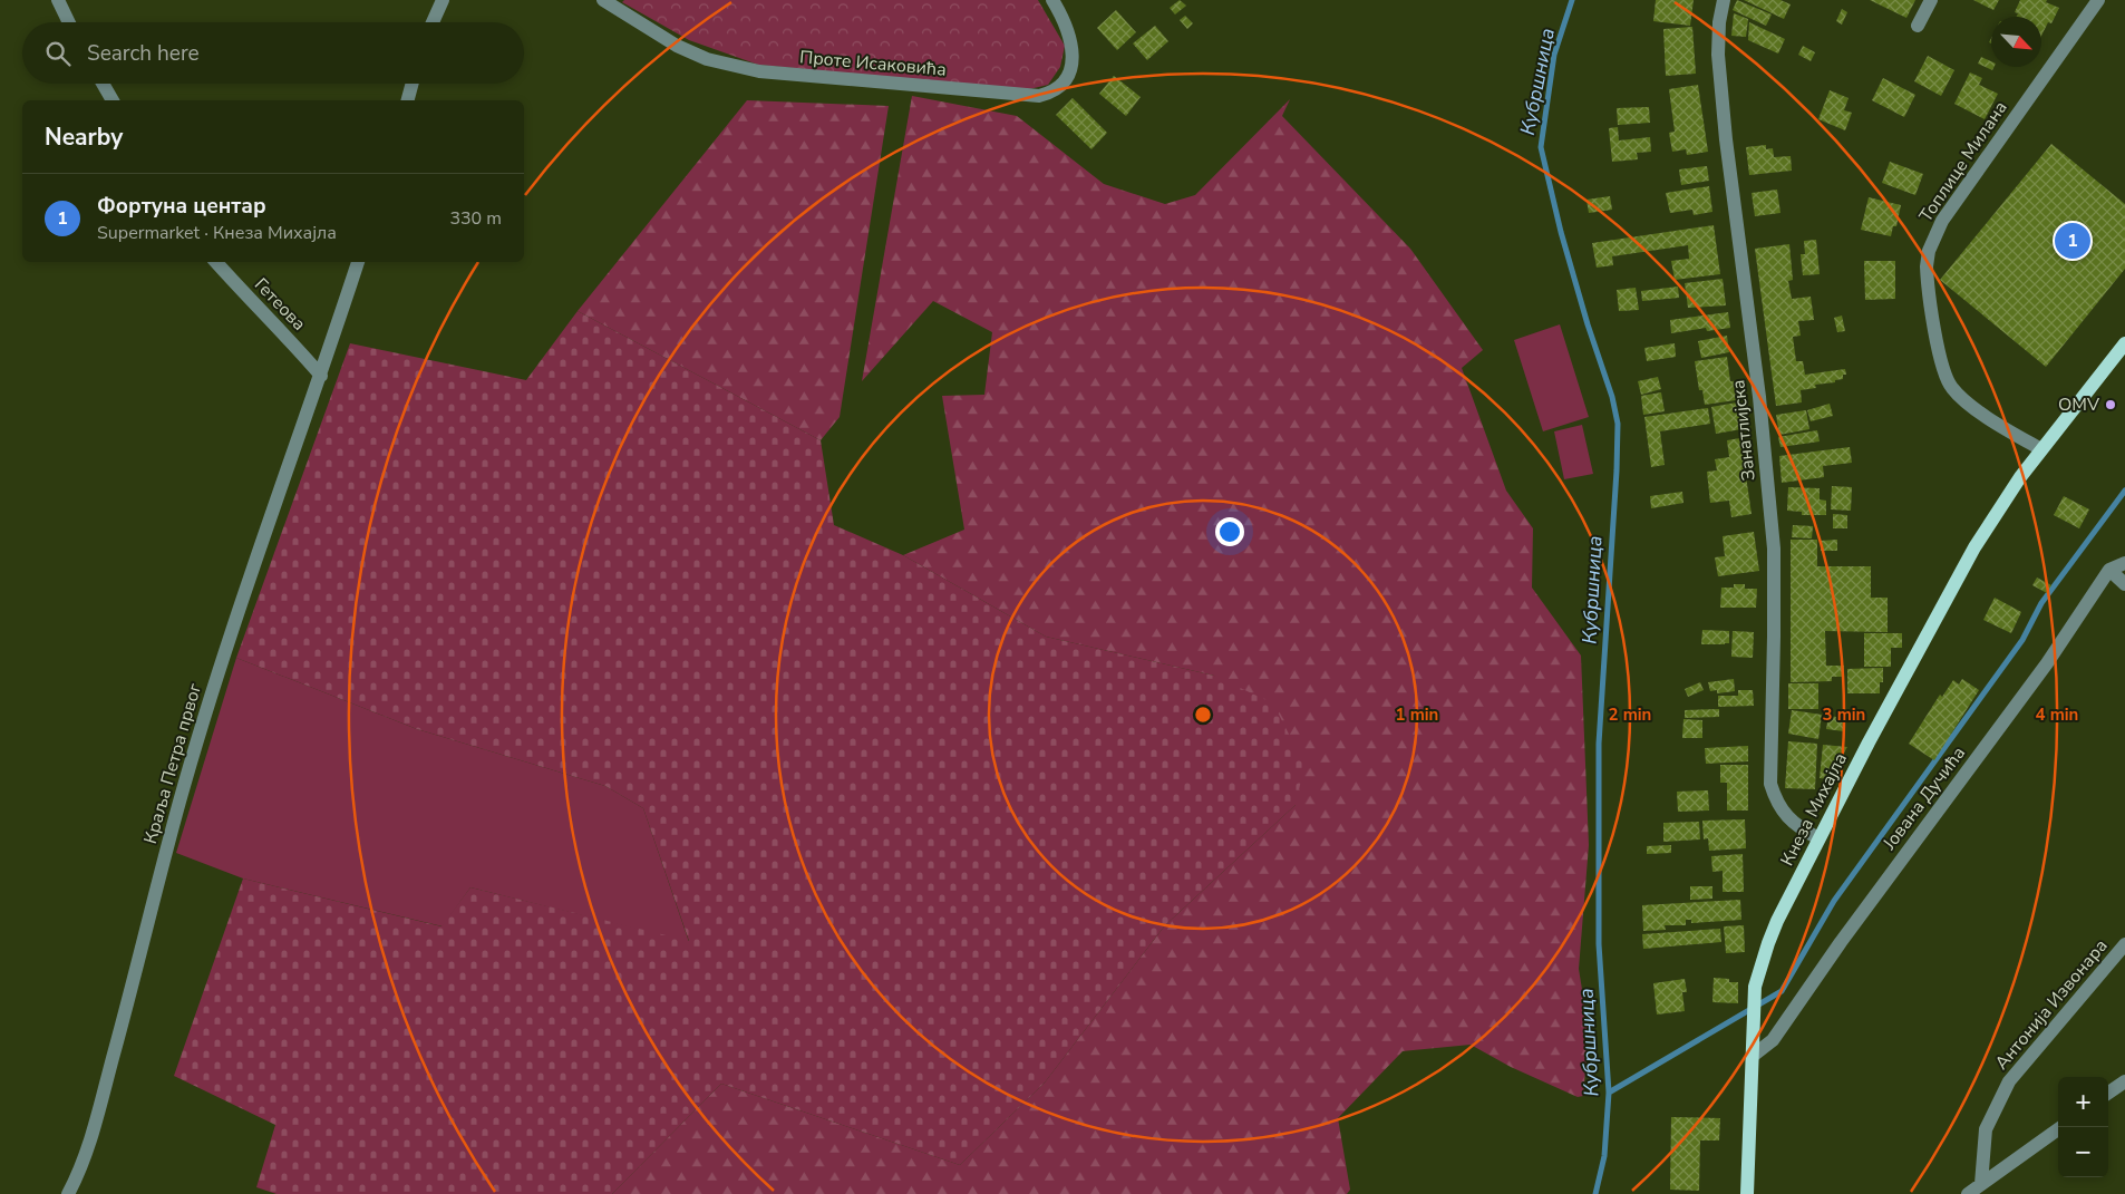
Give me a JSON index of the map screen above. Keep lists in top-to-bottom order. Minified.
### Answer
{"streets":{"main road":["Кнеза Михајла"],"street":["Проте Исаковића","Топлице Милана","Гетеова","Занатлијска","Краља Петра првог","Јована Дучића","Антонија Извонара"]},"crossings":[["Топлице Милана","Кнеза Михајла"],["Гетеова","Краља Петра првог"],["Занатлијска","Кнеза Михајла"],["Јована Дучића","Кнеза Михајла"]],"water":["Кубршница"],"places":["OMV"],"north":"bottom right","page":{"search":"Search here","heading":"Nearby","list":[{"mark":"1","name":"Фортуна центар","note":"Supermarket · Кнеза Михајла","value":"330 m"}],"pins":"1","map_buttons":["+","−"]},"rings":["1 min","2 min","3 min","4 min"]}
